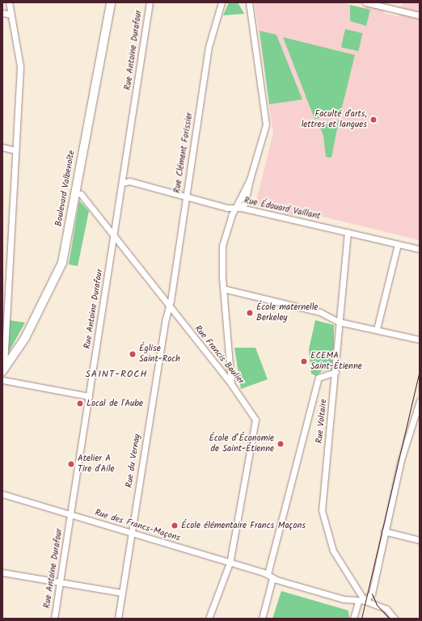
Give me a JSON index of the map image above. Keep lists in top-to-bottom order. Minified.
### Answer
{"streets":{"main road":["Boulevard Valbenoîte"],"street":["Rue Antoine Durafour","Rue Clément Forissier","Rue Édouard Vaillant","Rue Francis Baulier","Rue Voltaire","Rue du Vernay","Rue des Francs-Maçons"]},"crossings":[["Rue Antoine Durafour","Rue Édouard Vaillant"],["Rue Antoine Durafour","Rue Francis Baulier"],["Rue Antoine Durafour","Rue des Francs-Maçons"],["Rue Clément Forissier","Rue Édouard Vaillant"],["Rue Clément Forissier","Rue Francis Baulier"],["Rue Clément Forissier","Rue du Vernay"],["Boulevard Valbenoîte","Rue Francis Baulier"],["Rue Édouard Vaillant","Rue Voltaire"],["Rue Francis Baulier","Rue du Vernay"],["Rue Francis Baulier","Rue des Francs-Maçons"],["Rue du Vernay","Rue des Francs-Maçons"]],"districts":["SAINT-ROCH"],"places":["Faculté d'arts, lettres et langues","École maternelle Berkeley","Église Saint-Roch","ECEMA Saint-Étienne","Local de l'Aube","École d’Économie de Saint-Étienne","Atelier A Tire d'Aile","École élémentaire Francs Maçons"]}
